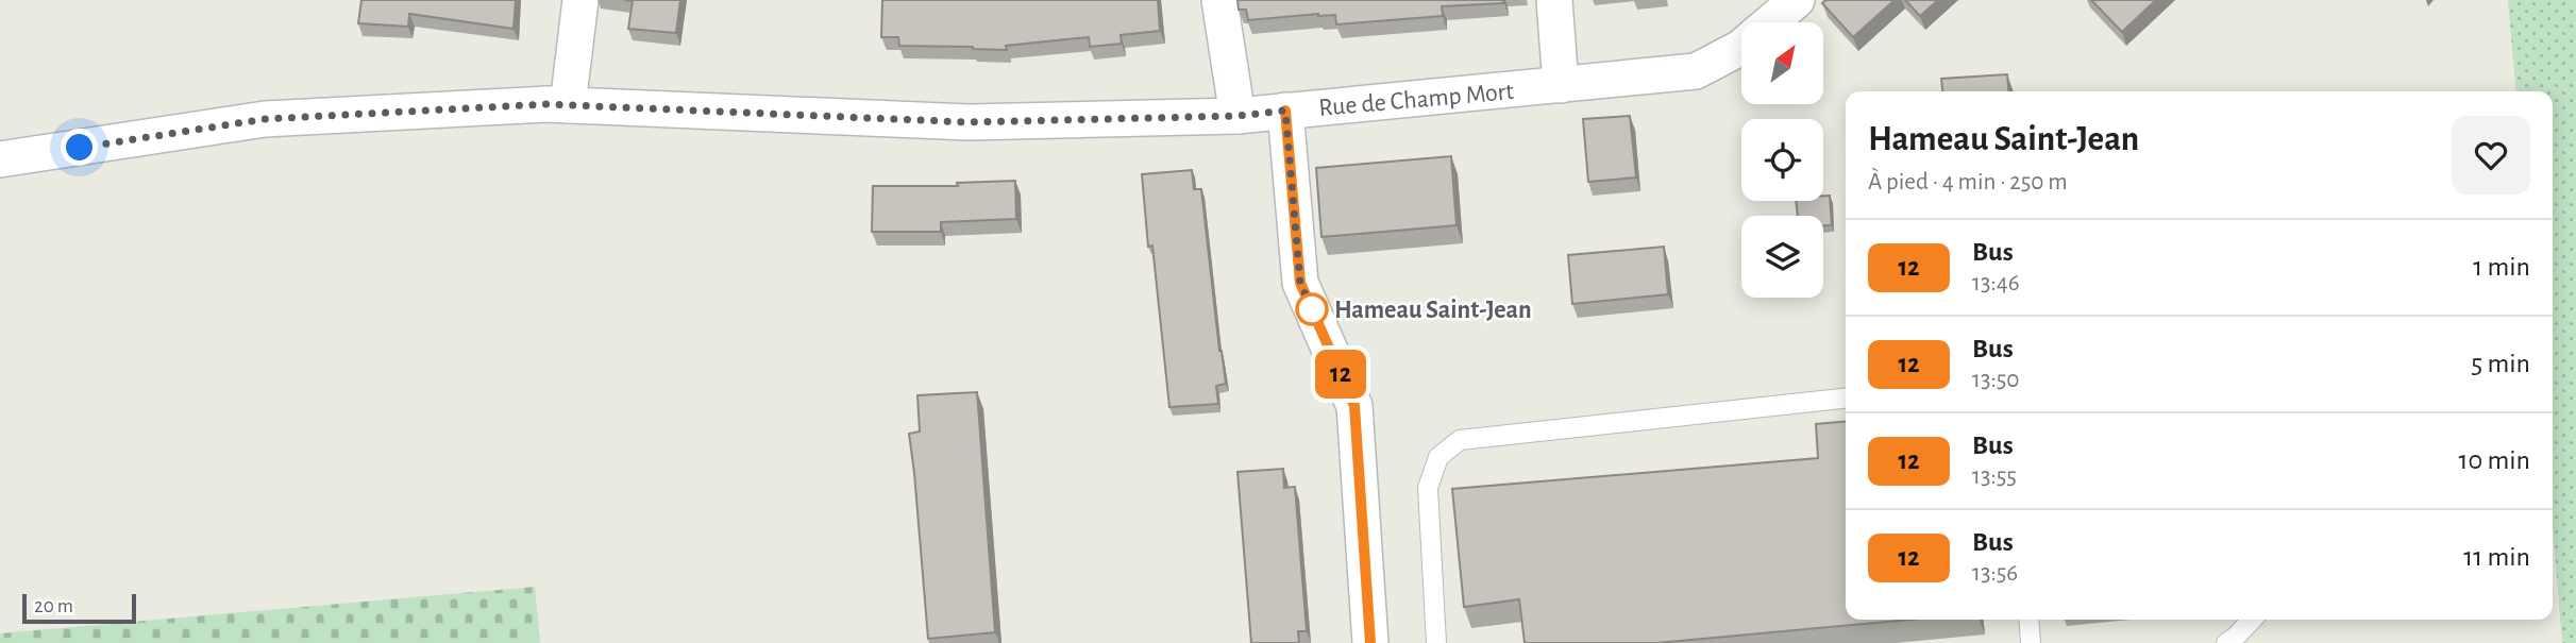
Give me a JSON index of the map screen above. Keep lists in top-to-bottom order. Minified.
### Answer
{"streets":{"street":["Rue de Champ Mort"]},"places":["Hameau Saint-Jean"],"lines":["bus line 12"],"scale_bar":"20 m","north":"top right","page":{"on_map":"12","heading":["Hameau Saint-Jean","À pied · 4 min · 250 m"],"list":[{"mark":"12","name":"Bus","note":"13:46","value":"1 min"},{"mark":"12","name":"Bus","note":"13:50","value":"5 min"},{"mark":"12","name":"Bus","note":"13:55","value":"10 min"},{"mark":"12","name":"Bus","note":"13:56","value":"11 min"}],"scale":"20 m"}}
